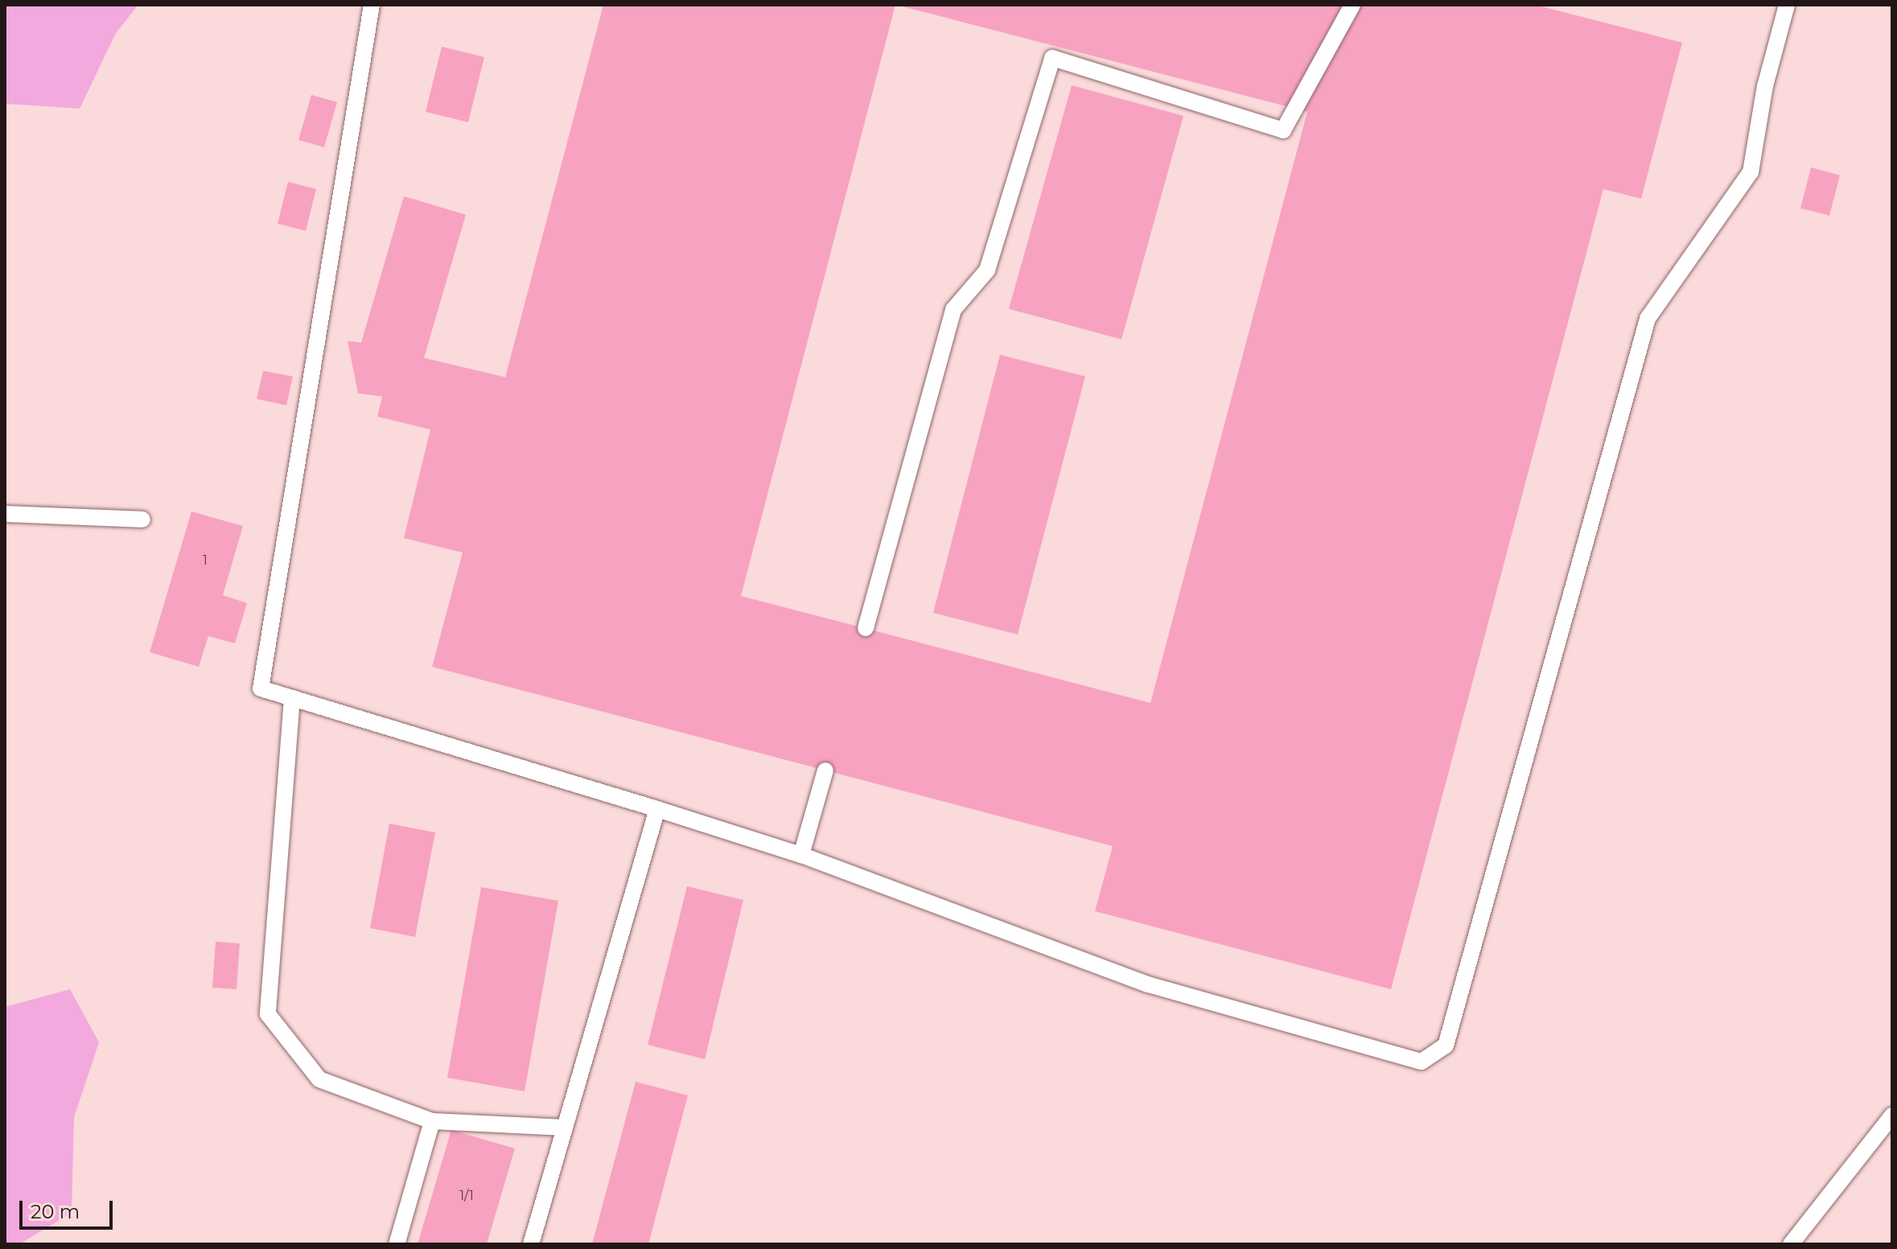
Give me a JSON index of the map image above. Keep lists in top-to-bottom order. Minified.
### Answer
{"house_numbers":["1","1/1"],"scale_bar":"20 m"}
